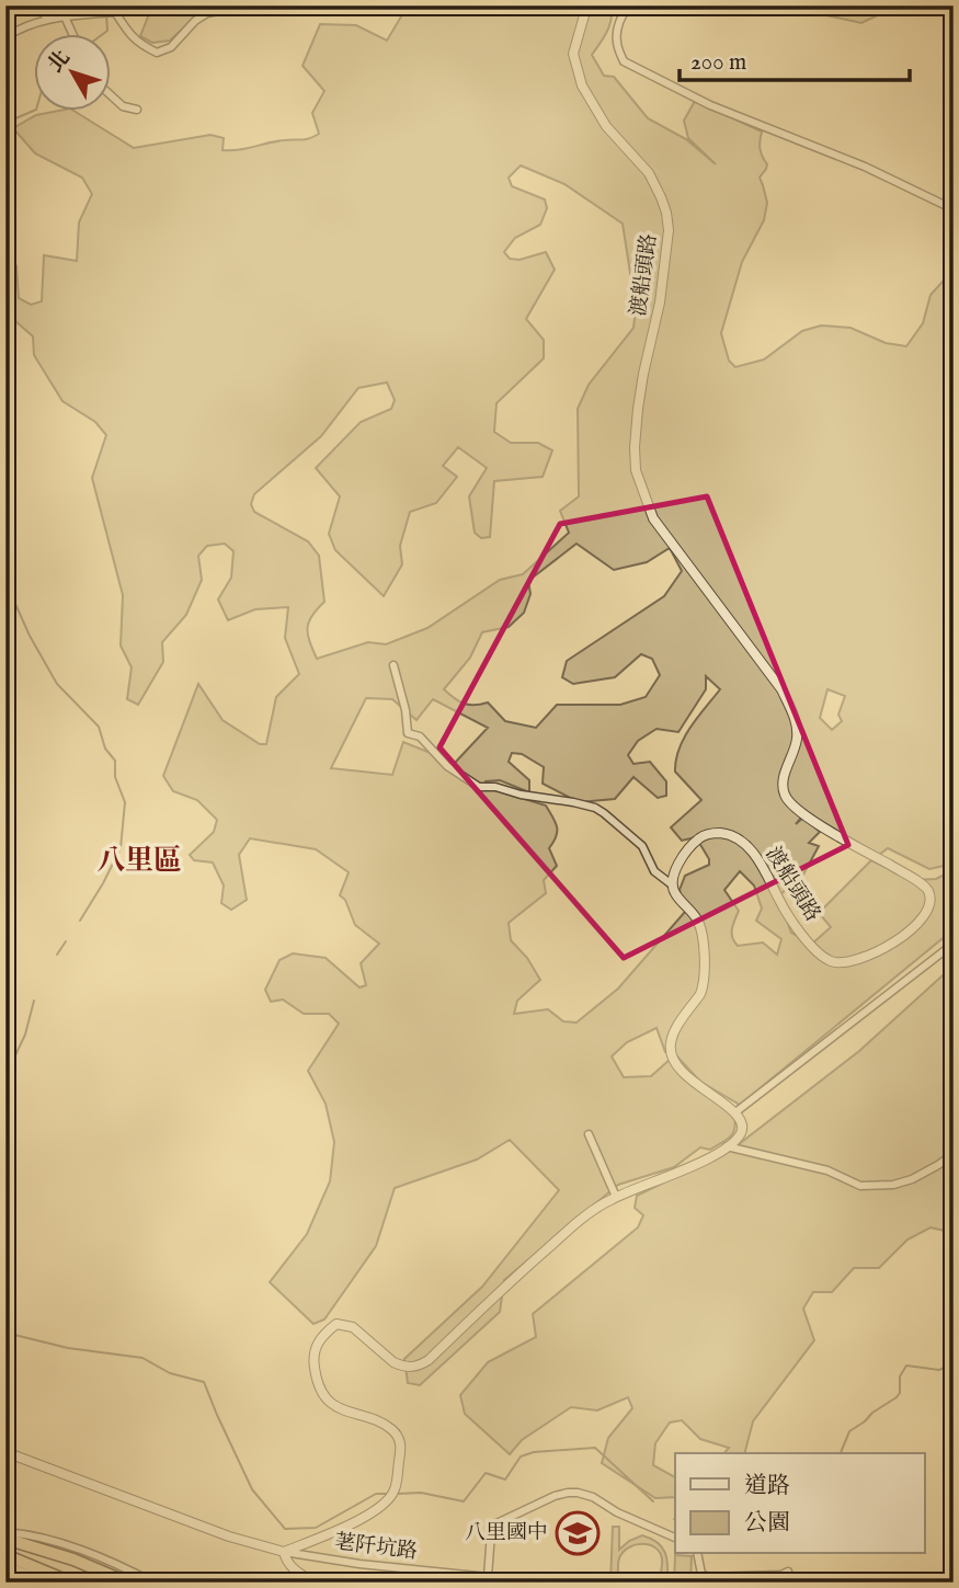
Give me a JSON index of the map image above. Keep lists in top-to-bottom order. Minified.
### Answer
{"streets":{"street":["渡船頭路","荖阡坑路"]},"districts":["八里區"],"places":{"school or university":["八里國中"]},"legend":["道路","公園"],"scale_bar":"200 m","north":"top left"}
